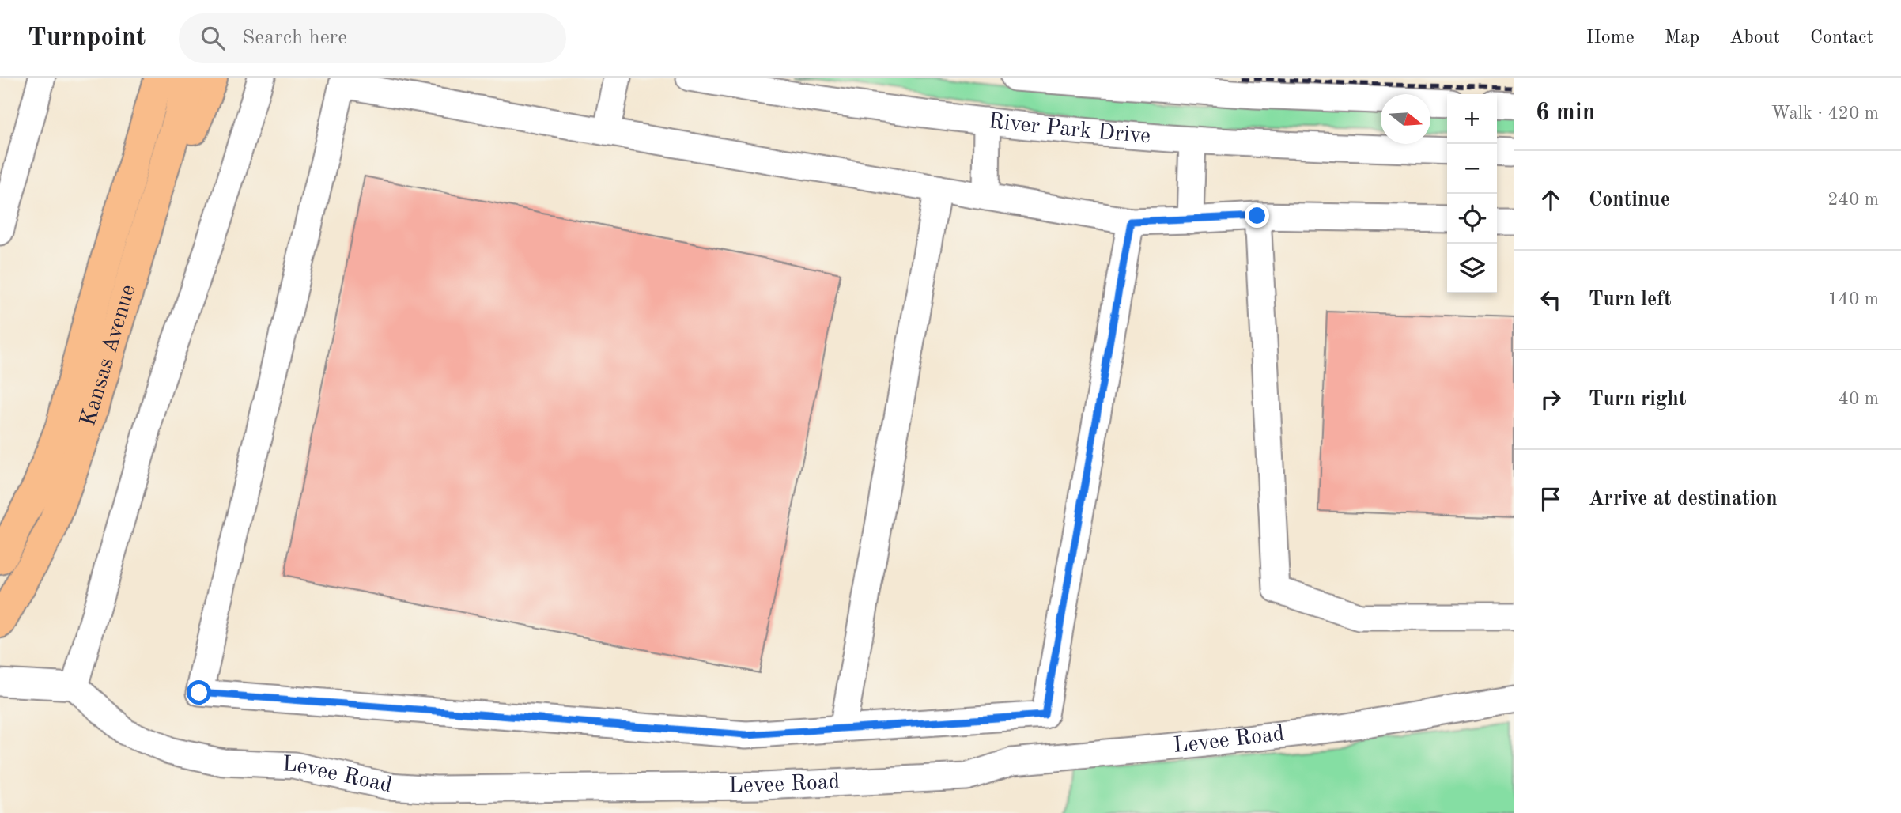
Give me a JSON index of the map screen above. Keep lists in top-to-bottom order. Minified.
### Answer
{"streets":{"main road":["Kansas Avenue"],"street":["River Park Drive","Levee Road"]},"north":"right","page":{"header":"Turnpoint","search":"Search here","nav":["Home","Map","About","Contact"],"heading":["6 min","Walk · 420 m"],"map_buttons":["+","−"],"list":[["Continue","240 m"],["Turn left","140 m"],["Turn right","40 m"],"Arrive at destination"]}}
